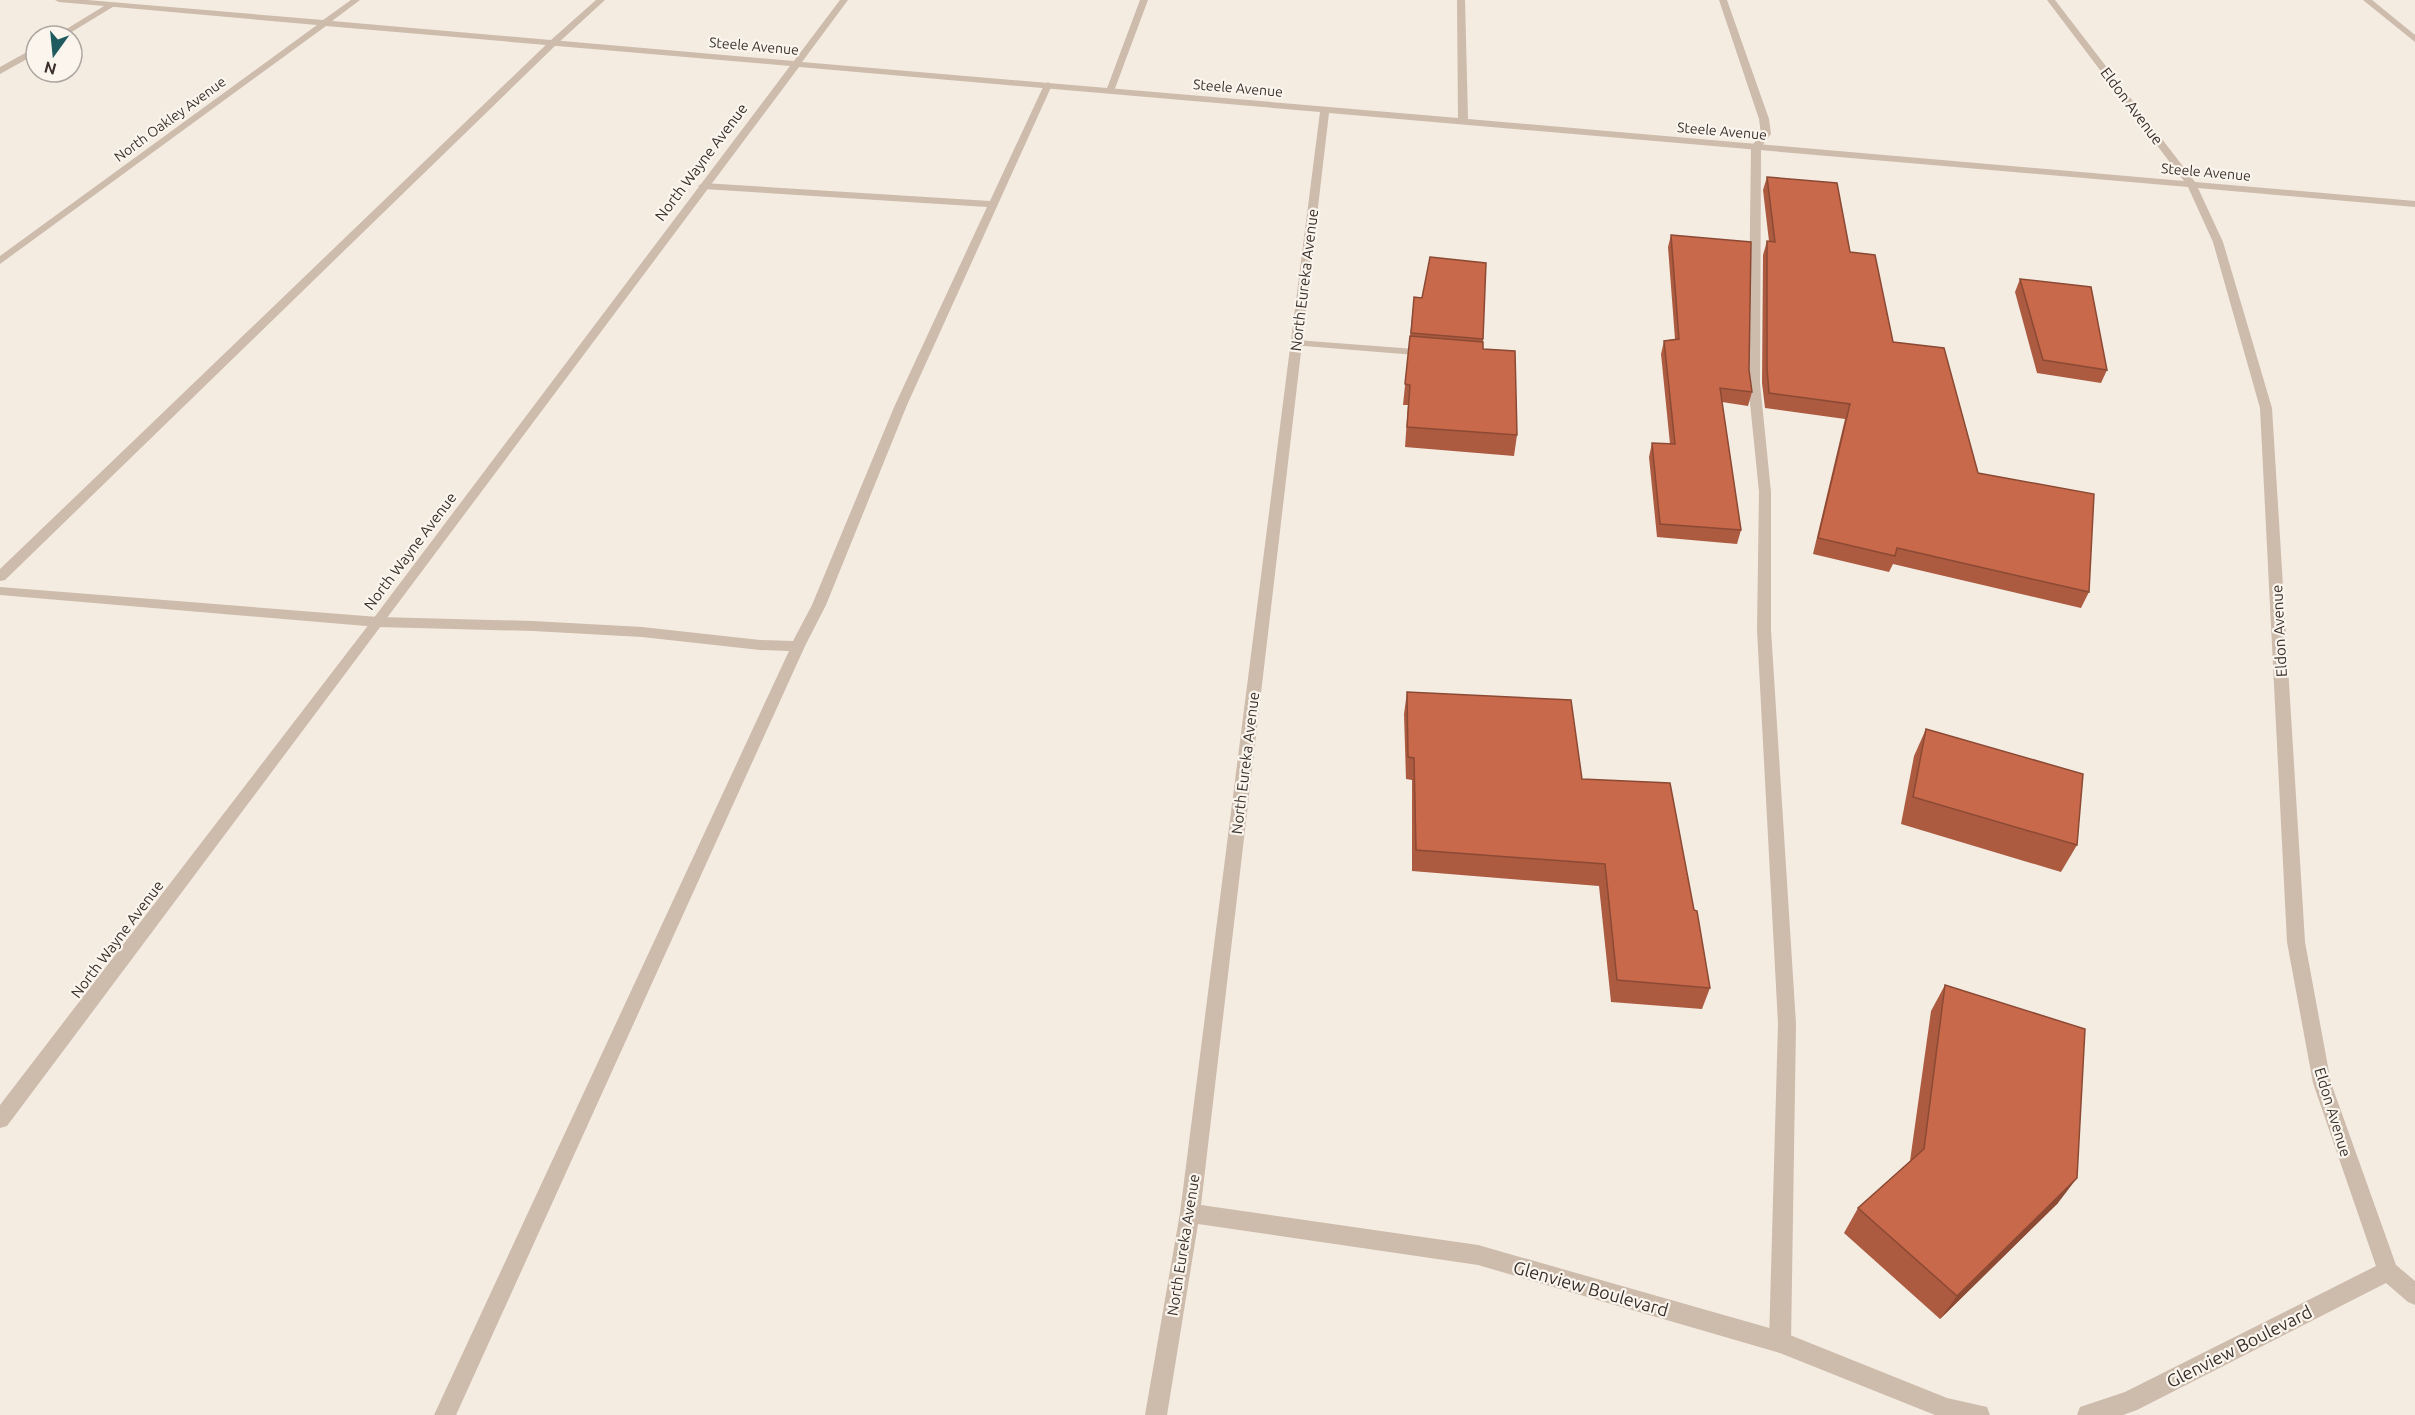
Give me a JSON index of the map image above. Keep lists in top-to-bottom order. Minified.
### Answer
{"streets":{"street":["Steele Avenue","Eldon Avenue","North Oakley Avenue","North Wayne Avenue","North Eureka Avenue","Glenview Boulevard"]},"crossings":[["Steele Avenue","Eldon Avenue"],["Steele Avenue","North Oakley Avenue"],["Steele Avenue","North Wayne Avenue"],["Steele Avenue","North Eureka Avenue"],["Eldon Avenue","Glenview Boulevard"],["North Eureka Avenue","Glenview Boulevard"]],"north":"bottom"}
